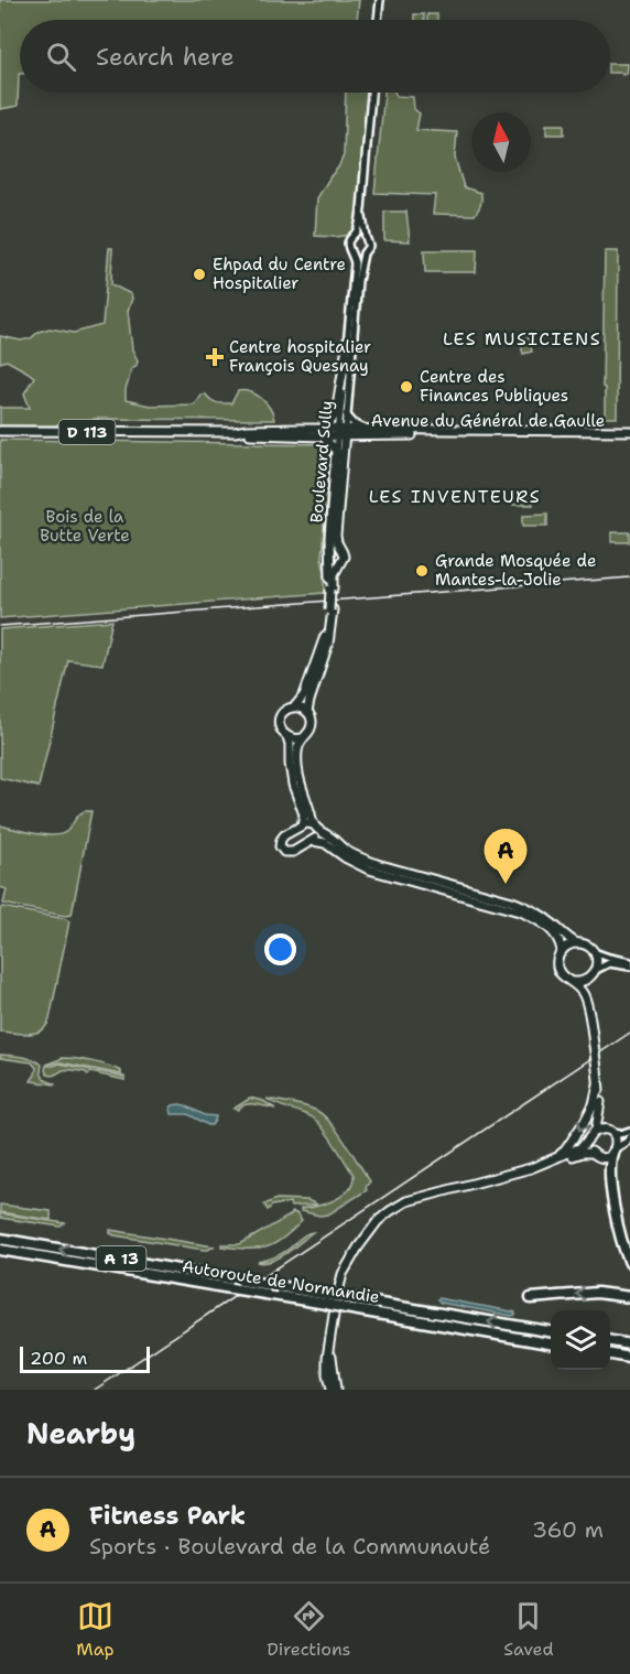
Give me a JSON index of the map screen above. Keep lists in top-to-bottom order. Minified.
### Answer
{"streets":{"highway":["A 13","Autoroute de Normandie"],"main road":["Avenue du Général de Gaulle","D 113","Boulevard Sully"]},"crossings":[["Avenue du Général de Gaulle","D 113"],["Avenue du Général de Gaulle","Boulevard Sully"],["D 113","Boulevard Sully"]],"districts":["LES MUSICIENS","LES INVENTEURS"],"parks":["Bois de la Butte Verte"],"places":{"other":["Ehpad du Centre Hospitalier","Centre des Finances Publiques","Grande Mosquée de Mantes-la-Jolie"],"health":["Centre hospitalier François Quesnay"]},"scale_bar":"200 m","north":"top","page":{"search":"Search here","pins":"A","scale":"200 m","heading":"Nearby","list":[{"mark":"A","name":"Fitness Park","note":"Sports · Boulevard de la Communauté","value":"360 m"}],"nav":["Map","Directions","Saved"]}}
